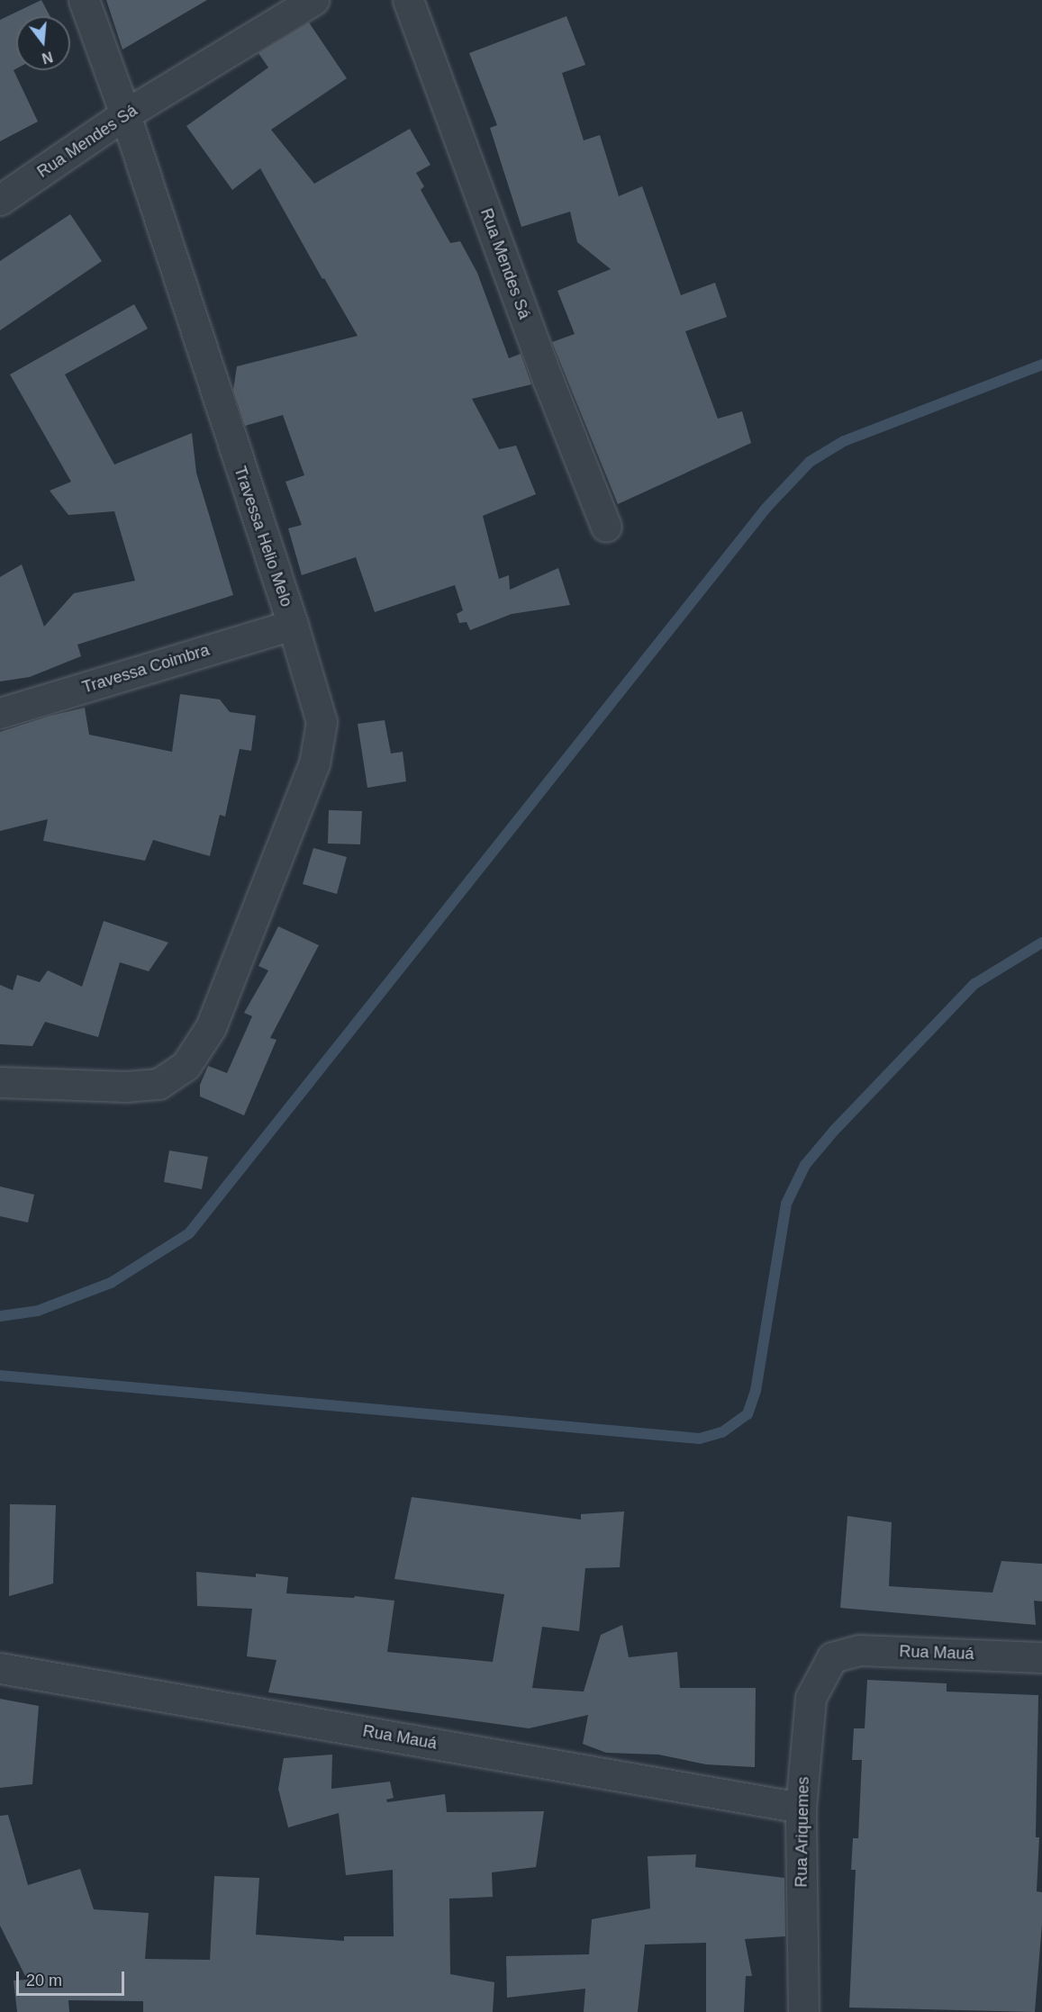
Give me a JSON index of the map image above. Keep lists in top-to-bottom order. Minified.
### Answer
{"streets":{"street":["Rua Mendes Sá","Travessa Helio Melo","Travessa Coimbra","Rua Mauá","Rua Ariquemes"]},"crossings":[["Rua Mendes Sá","Travessa Helio Melo"],["Travessa Helio Melo","Travessa Coimbra"],["Rua Mauá","Rua Ariquemes"]],"scale_bar":"20 m","north":"bottom"}
